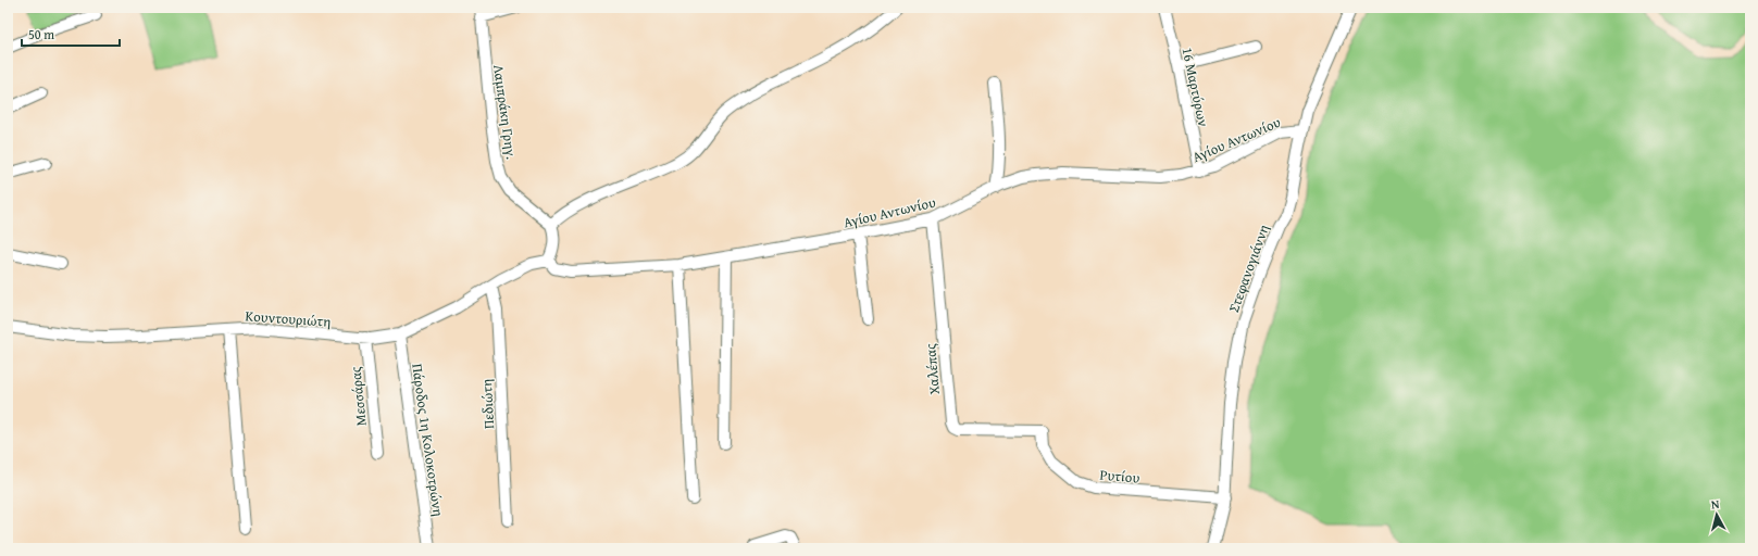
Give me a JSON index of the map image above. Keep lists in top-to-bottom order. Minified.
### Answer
{"streets":{"street":["16 Μαρτύρων","Λαμπράκη Γρηγ.","Αγίου Αντωνίου","Στεφανογιάννη","Κουντουριώτη","Χαλέπας","Μεσσάρας","Πεδιώτη","Πάροδος 1η Κολοκοτρώνη","Ρυτίου"]},"crossings":[["16 Μαρτύρων","Αγίου Αντωνίου"],["Αγίου Αντωνίου","Στεφανογιάννη"],["Αγίου Αντωνίου","Κουντουριώτη"],["Αγίου Αντωνίου","Χαλέπας"],["Στεφανογιάννη","Ρυτίου"],["Κουντουριώτη","Μεσσάρας"],["Κουντουριώτη","Πεδιώτη"],["Κουντουριώτη","Πάροδος 1η Κολοκοτρώνη"],["Χαλέπας","Ρυτίου"]],"scale_bar":"50 m","north":"top"}
